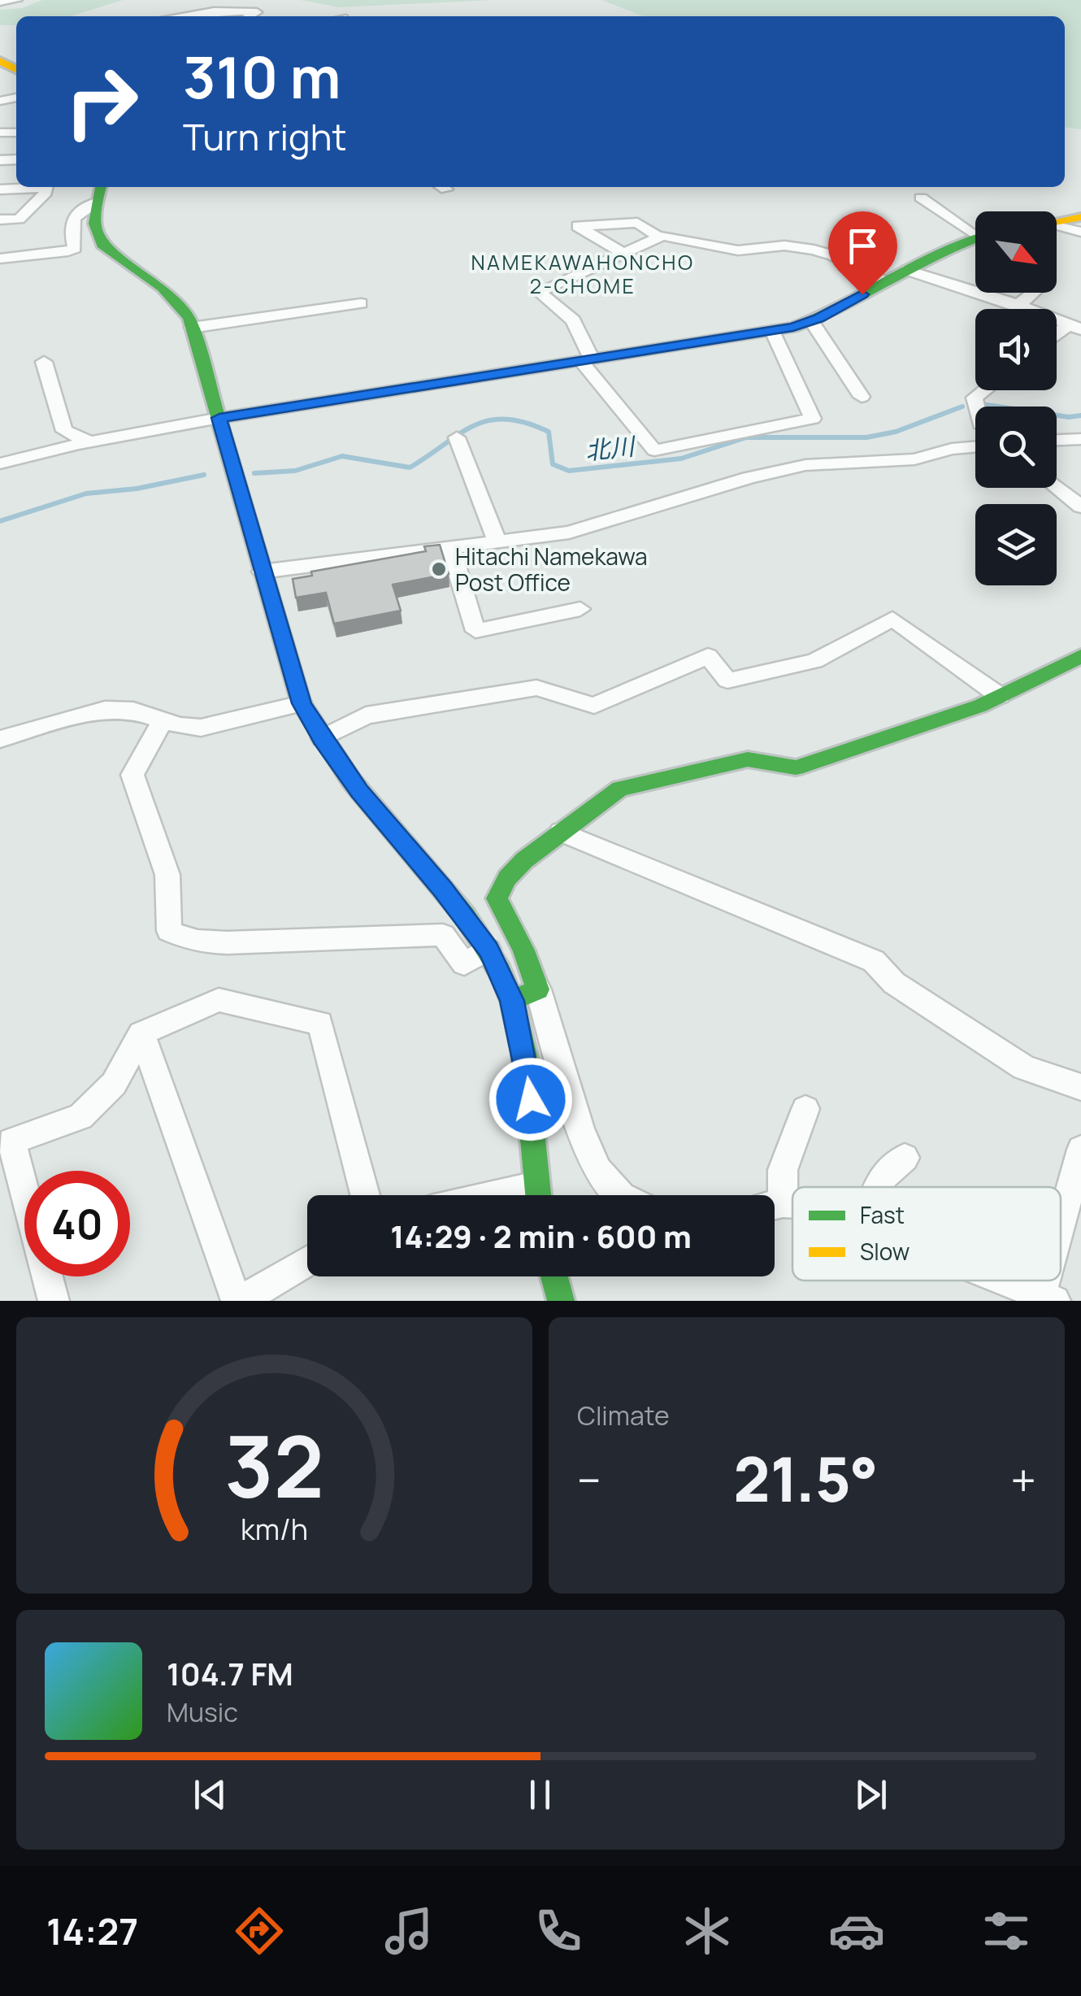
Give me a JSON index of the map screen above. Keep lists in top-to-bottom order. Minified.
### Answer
{"districts":["NAMEKAWAHONCHO 2-CHOME"],"water":["北川"],"places":["Hitachi Namekawa Post Office"],"legend":["Fast","Slow"],"north":"bottom right","page":{"turn":["310 m","Turn right"],"limit":"40","trip":"14:29 · 2 min · 600 m","tile":"Climate","heat":["−","21.5°","+"],"song":["104.7 FM","Music"],"tabs":"14:27","gauge":["32","km/h"]}}
